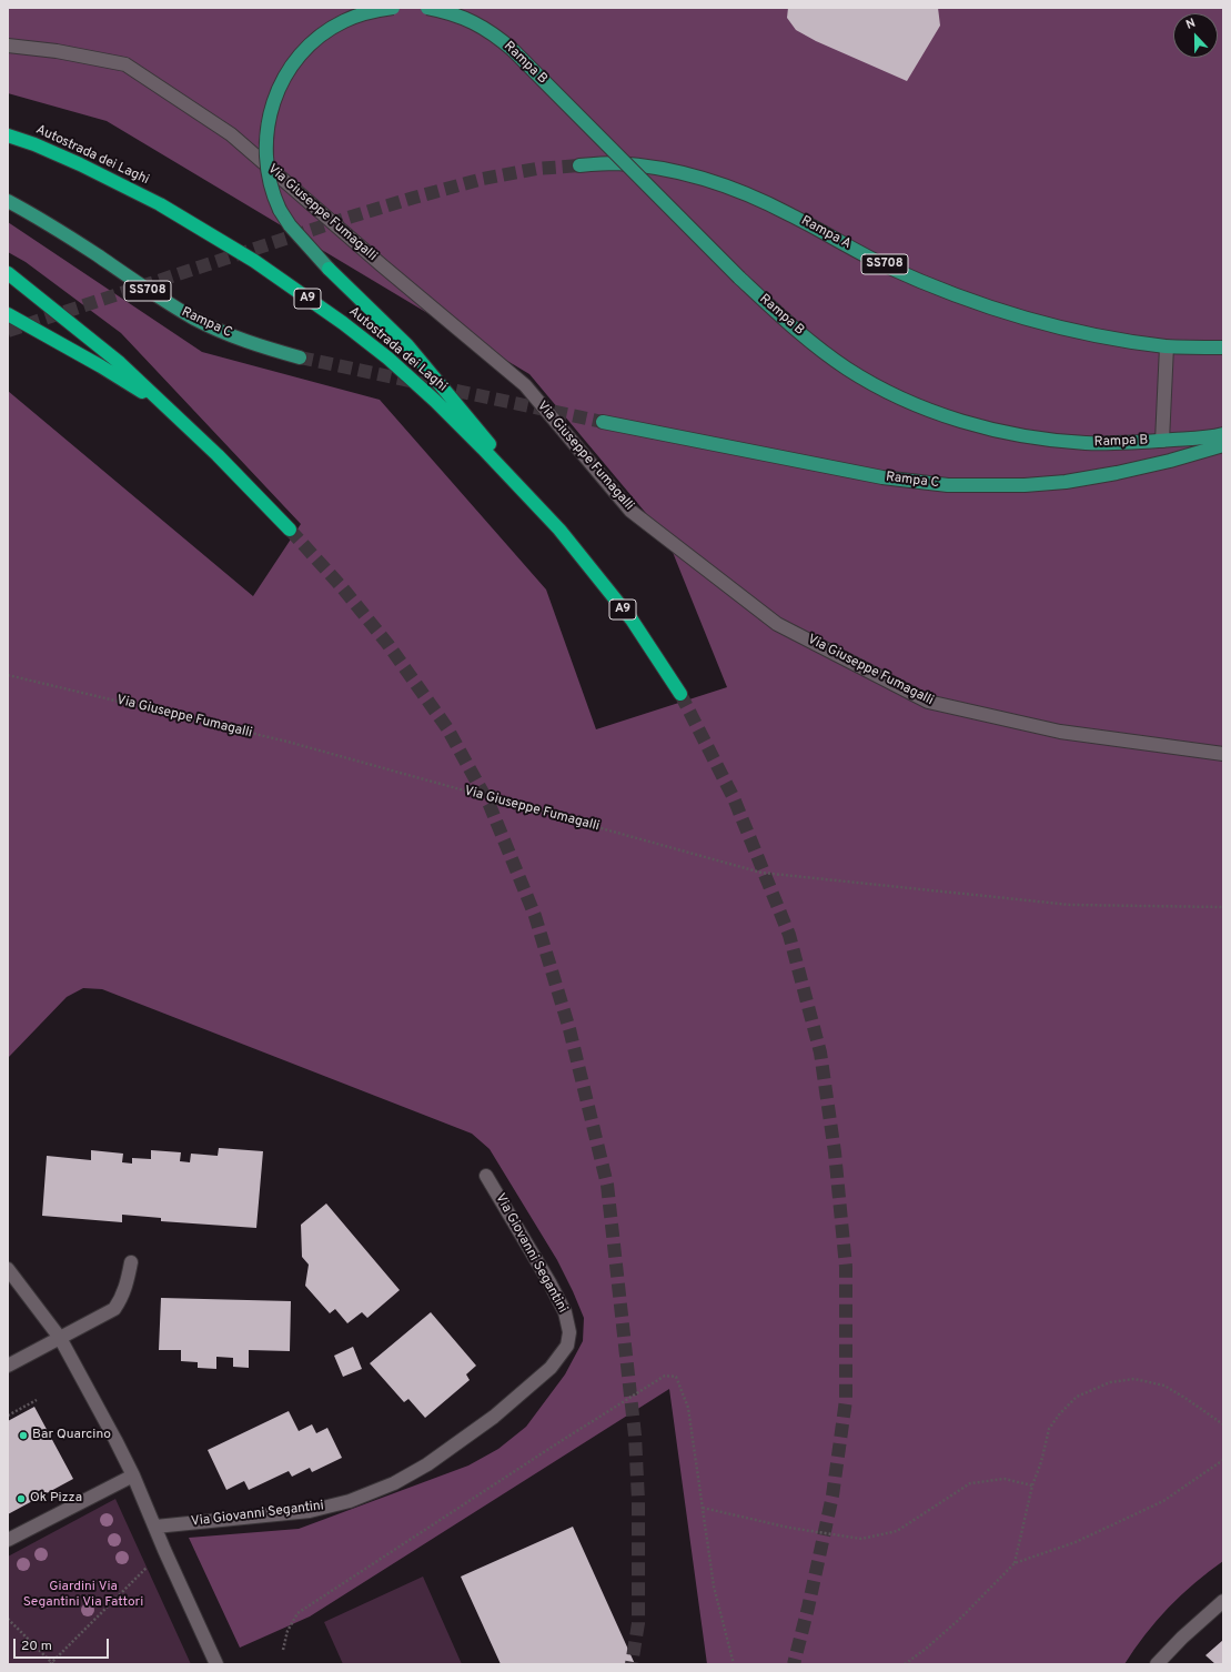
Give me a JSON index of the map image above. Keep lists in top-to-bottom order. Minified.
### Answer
{"streets":{"highway":["Autostrada dei Laghi","A9"],"main road":["Rampa B","Rampa A","SS708","Rampa C"],"street":["Via Giuseppe Fumagalli","Via Giovanni Segantini"]},"parks":["Giardini Via Segantini Via Fattori"],"places":["Bar Quarcino","Ok Pizza"],"scale_bar":"20 m","north":"top"}
